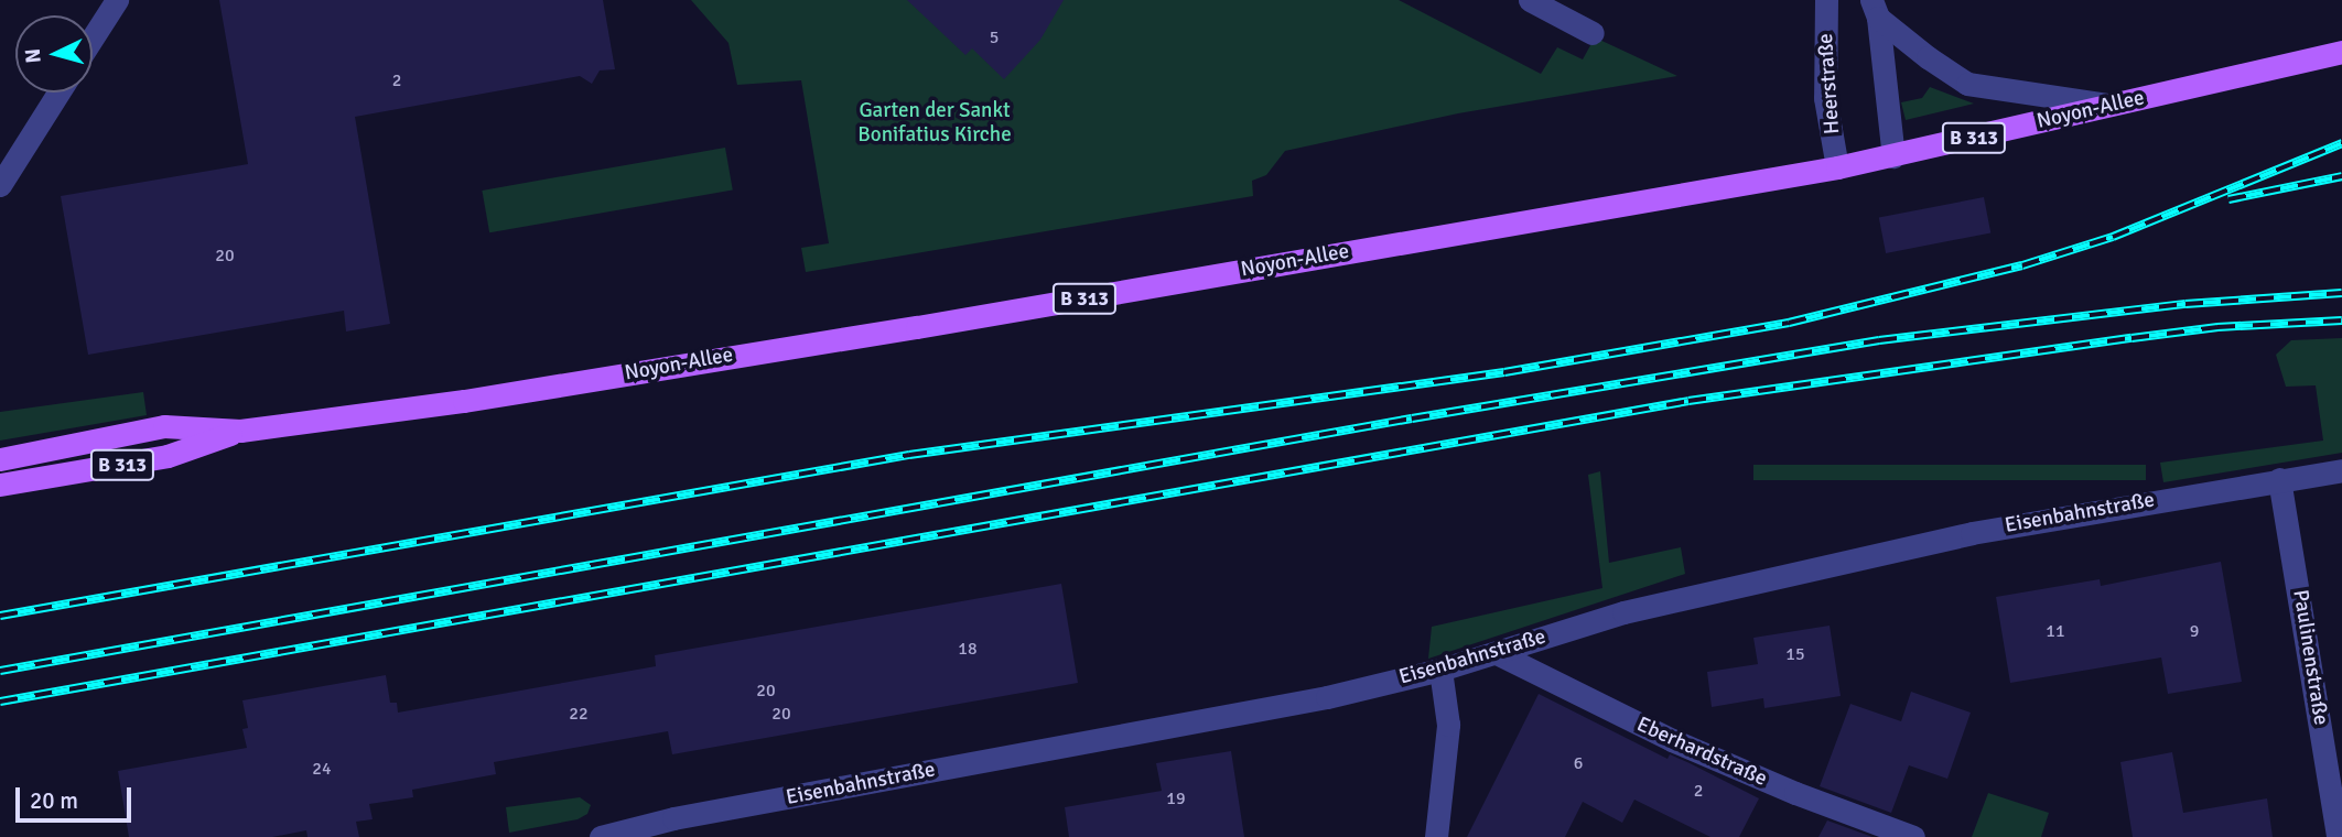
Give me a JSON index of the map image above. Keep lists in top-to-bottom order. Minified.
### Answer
{"streets":{"main road":["Noyon-Allee","B 313"],"street":["Heerstraße","Eisenbahnstraße","Paulinenstraße","Eberhardstraße"]},"crossings":[["Heerstraße","Noyon-Allee"],["Eisenbahnstraße","Paulinenstraße"],["Eisenbahnstraße","Eberhardstraße"]],"parks":["Garten der Sankt Bonifatius Kirche"],"house_numbers":["5","2","20","11","9","18","15","20","22","20","6","24","2","19"],"scale_bar":"20 m","north":"left"}
